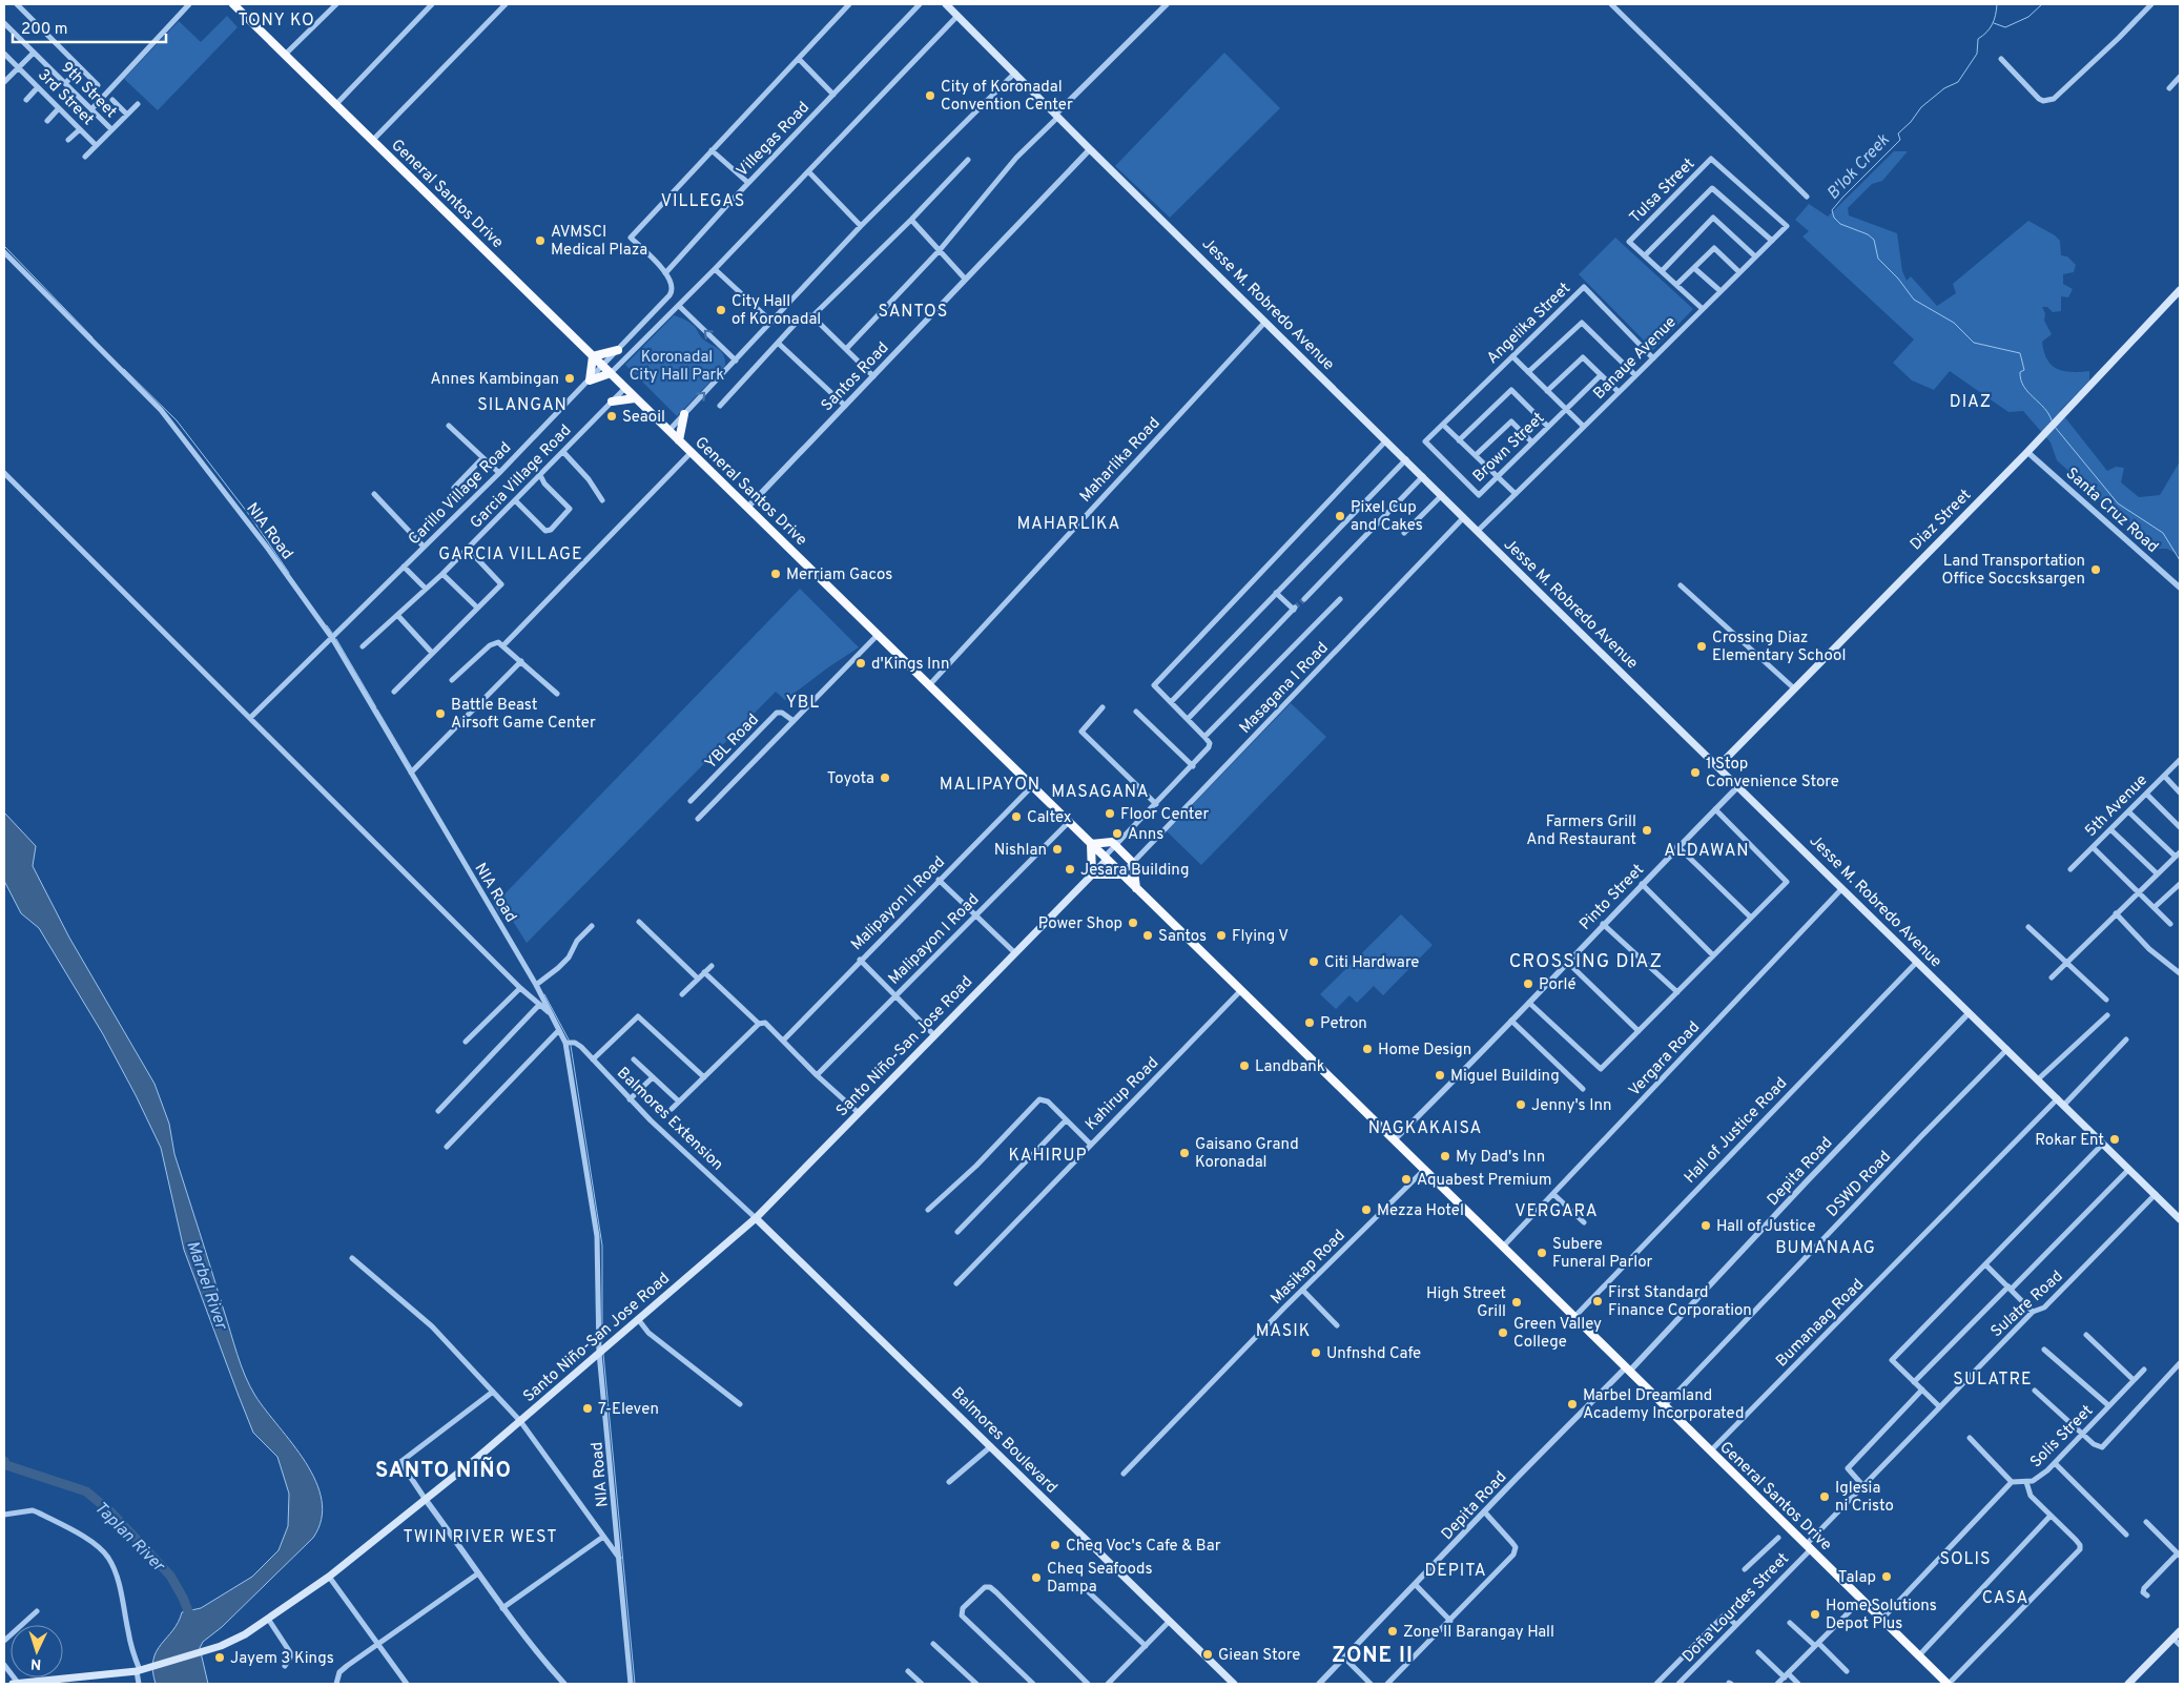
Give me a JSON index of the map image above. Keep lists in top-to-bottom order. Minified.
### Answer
{"streets":{"highway":["General Santos Drive"],"main road":["Jesse M. Robredo Avenue","Diaz Street","Santo Niño-San Jose Road","Balmores Boulevard"],"street":["9th Street","3rd Street","Villegas Road","Tulsa Street","Angelika Street","Banaue Avenue","Santos Road","Brown Street","Maharlika Road","Garcia Village Road","Carillo Village Road","Santa Cruz Road","NIA Road","Masagana I Road","YBL Road","5th Avenue","Pinto Street","Malipayon II Road","Malipayon I Road","Vergara Road","Kahirup Road","Balmores Extension","Hall of Justice Road","Depita Road","DSWD Road","Masikap Road","Sulatre Road","Bumanaag Road","Solis Street","Doña Lourdes Street"]},"crossings":[["9th Street","3rd Street"],["Tulsa Street","Banaue Avenue"],["General Santos Drive","Santos Road"],["General Santos Drive","Maharlika Road"],["General Santos Drive","Garcia Village Road"],["General Santos Drive","Carillo Village Road"],["General Santos Drive","Masagana I Road"],["General Santos Drive","YBL Road"],["General Santos Drive","Pinto Street"],["General Santos Drive","Malipayon II Road"],["General Santos Drive","Malipayon I Road"],["General Santos Drive","Santo Niño-San Jose Road"],["General Santos Drive","Vergara Road"],["General Santos Drive","Kahirup Road"],["General Santos Drive","Hall of Justice Road"],["General Santos Drive","Depita Road"],["General Santos Drive","DSWD Road"],["General Santos Drive","Masikap Road"],["General Santos Drive","Sulatre Road"],["General Santos Drive","Bumanaag Road"],["General Santos Drive","Doña Lourdes Street"],["Jesse M. Robredo Avenue","Banaue Avenue"],["Jesse M. Robredo Avenue","Santos Road"],["Jesse M. Robredo Avenue","Maharlika Road"],["Jesse M. Robredo Avenue","Diaz Street"],["Jesse M. Robredo Avenue","Masagana I Road"],["Jesse M. Robredo Avenue","Pinto Street"],["Jesse M. Robredo Avenue","Vergara Road"],["Jesse M. Robredo Avenue","Hall of Justice Road"],["Jesse M. Robredo Avenue","Depita Road"],["Jesse M. Robredo Avenue","DSWD Road"],["Jesse M. Robredo Avenue","Sulatre Road"],["Jesse M. Robredo Avenue","Bumanaag Road"],["Angelika Street","Banaue Avenue"],["Angelika Street","Brown Street"],["Carillo Village Road","NIA Road"],["Santa Cruz Road","Diaz Street"],["NIA Road","Santo Niño-San Jose Road"],["NIA Road","Balmores Extension"],["Santo Niño-San Jose Road","Balmores Extension"],["Santo Niño-San Jose Road","Balmores Boulevard"],["Balmores Extension","Balmores Boulevard"],["Sulatre Road","Doña Lourdes Street"]],"districts":["TONY KO","VILLEGAS","SANTOS","DIAZ","SILANGAN","MAHARLIKA","GARCIA VILLAGE","YBL","MALIPAYON","MASAGANA","ALDAWAN","CROSSING DIAZ","NAGKAKAISA","KAHIRUP","VERGARA","BUMANAAG","MASIK","SULATRE","SANTO NIÑO","TWIN RIVER WEST","SOLIS","DEPITA","CASA","ZONE II"],"water":["B'lok Creek","Marbel River","Taplan River"],"parks":["Koronadal City Hall Park"],"places":["City of Koronadal Convention Center","AVMSCI Medical Plaza","City Hall of Koronadal","Annes Kambingan","Seaoil","Pixel Cup and Cakes","Land Transportation Office Soccsksargen","Merriam Gacos","Crossing Diaz Elementary School","d'Kings Inn","Battle Beast Airsoft Game Center","1 Stop Convenience Store","Toyota","Floor Center","Caltex","Farmers Grill And Restaurant","Anns","Nishlan","Jesara Building","Power Shop","Santos","Flying V","Citi Hardware","Porlé","Petron","Home Design","Landbank","Miguel Building","Jenny's Inn","Rokar Ent","Gaisano Grand Koronadal","My Dad's Inn","Aquabest Premium","Mezza Hotel","Hall of Justice","Subere Funeral Parlor","First Standard Finance Corporation","High Street Grill","Green Valley College","Unfnshd Cafe","Marbel Dreamland Academy Incorporated","7-Eleven","Iglesia ni Cristo","Cheq Voc's Cafe & Bar","Talap","Cheq Seafoods Dampa","Home Solutions Depot Plus","Zone II Barangay Hall","Giean Store","Jayem 3 Kings"],"scale_bar":"200 m","north":"bottom"}
